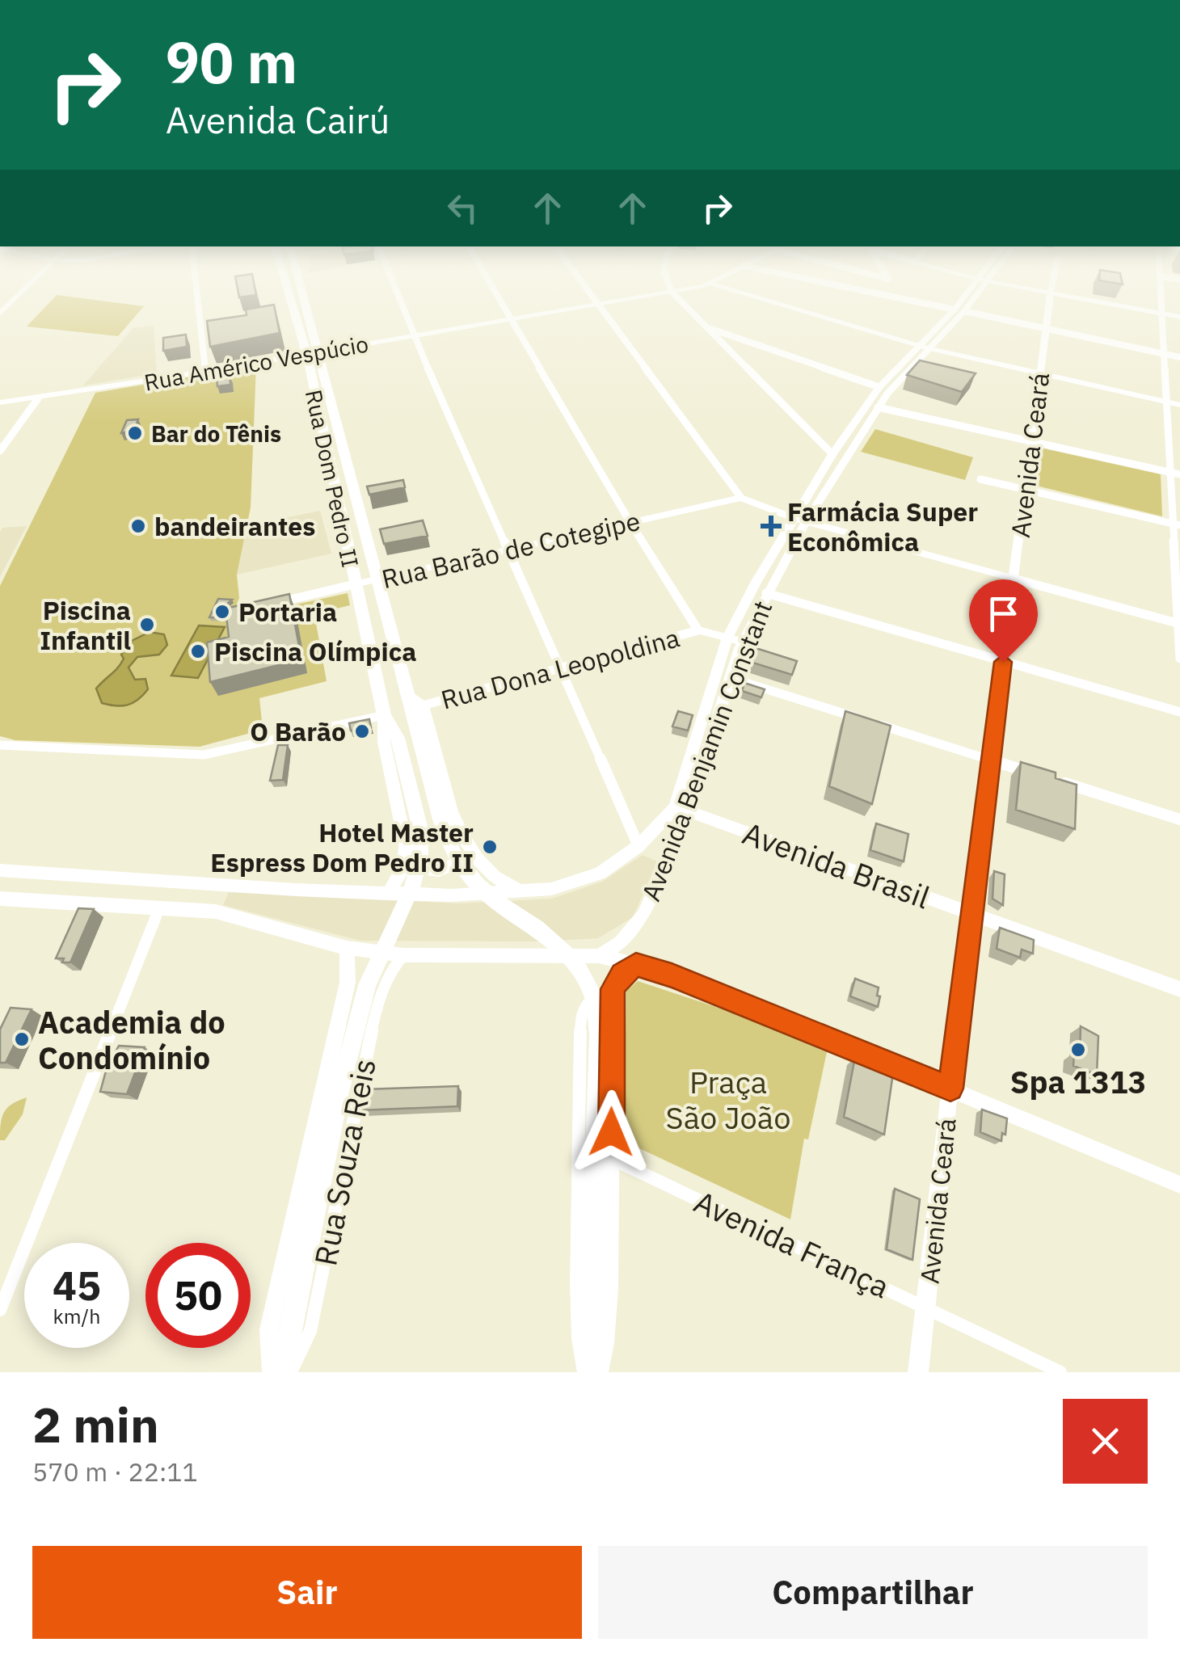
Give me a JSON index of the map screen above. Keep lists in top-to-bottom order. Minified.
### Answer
{"streets":{"main road":["Avenida Ceará","Rua Dom Pedro II","Avenida Benjamin Constant","Avenida Brasil","Rua Souza Reis"],"street":["Rua Américo Vespúcio","Rua Barão de Cotegipe","Rua Dona Leopoldina","Avenida França"]},"crossings":[["Rua Américo Vespúcio","Rua Dom Pedro II"],["Avenida Ceará","Avenida Brasil"],["Avenida Ceará","Avenida França"],["Rua Dom Pedro II","Rua Barão de Cotegipe"],["Avenida Benjamin Constant","Avenida Brasil"]],"parks":["Praça São João"],"places":{"other":["Bar do Tênis","bandeirantes","Portaria","Piscina Infantil","Piscina Olímpica","O Barão","Hotel Master Espress Dom Pedro II","Academia do Condomínio","Spa 1313"],"health":["Farmácia Super Econômica"]},"page":{"turn":["90 m","Avenida Cairú"],"speed":"45 km/h","limit":"50","heading":["2 min","570 m · 22:11"],"buttons":["Sair","Compartilhar"]}}
